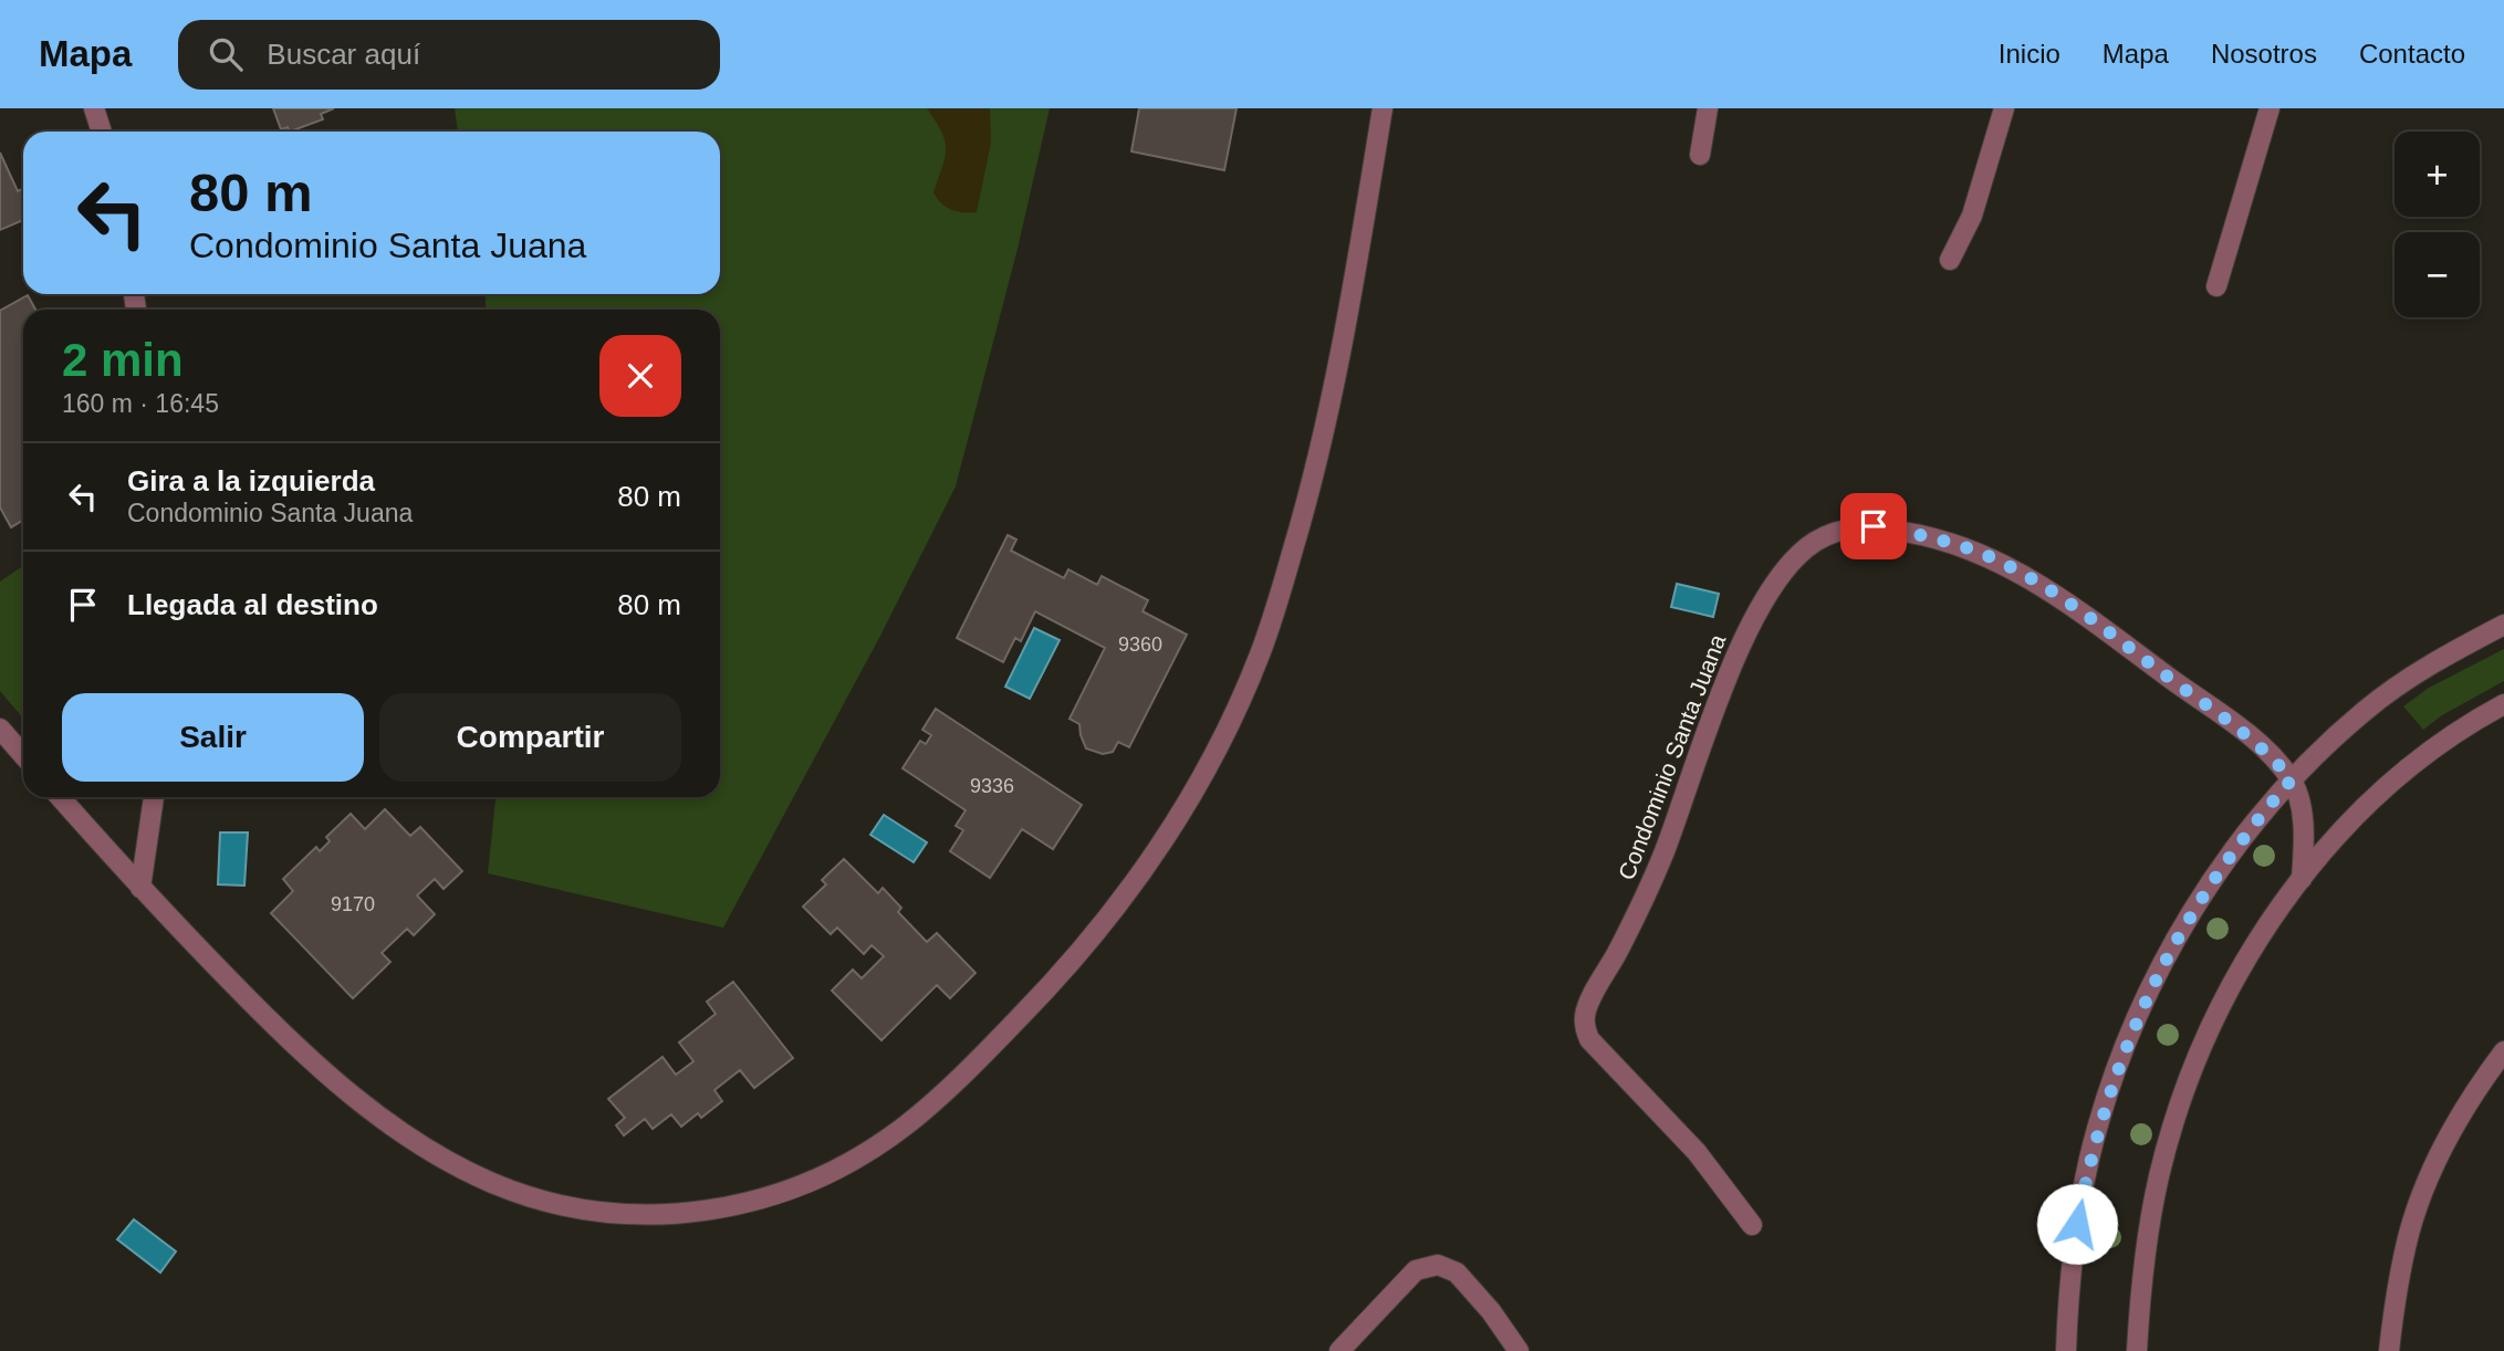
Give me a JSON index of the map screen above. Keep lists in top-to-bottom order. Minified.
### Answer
{"streets":{"street":["Condominio Santa Juana"]},"house_numbers":["9360","9336","9170"],"page":{"header":"Mapa","search":"Buscar aquí","nav":["Inicio","Mapa","Nosotros","Contacto"],"map_buttons":["+","−"],"turn":["80 m","Condominio Santa Juana"],"heading":["2 min","160 m · 16:45"],"list":[{"name":"Gira a la izquierda","note":"Condominio Santa Juana","value":"80 m"},{"name":"Llegada al destino","value":"80 m"}],"buttons":["Salir","Compartir"]}}
